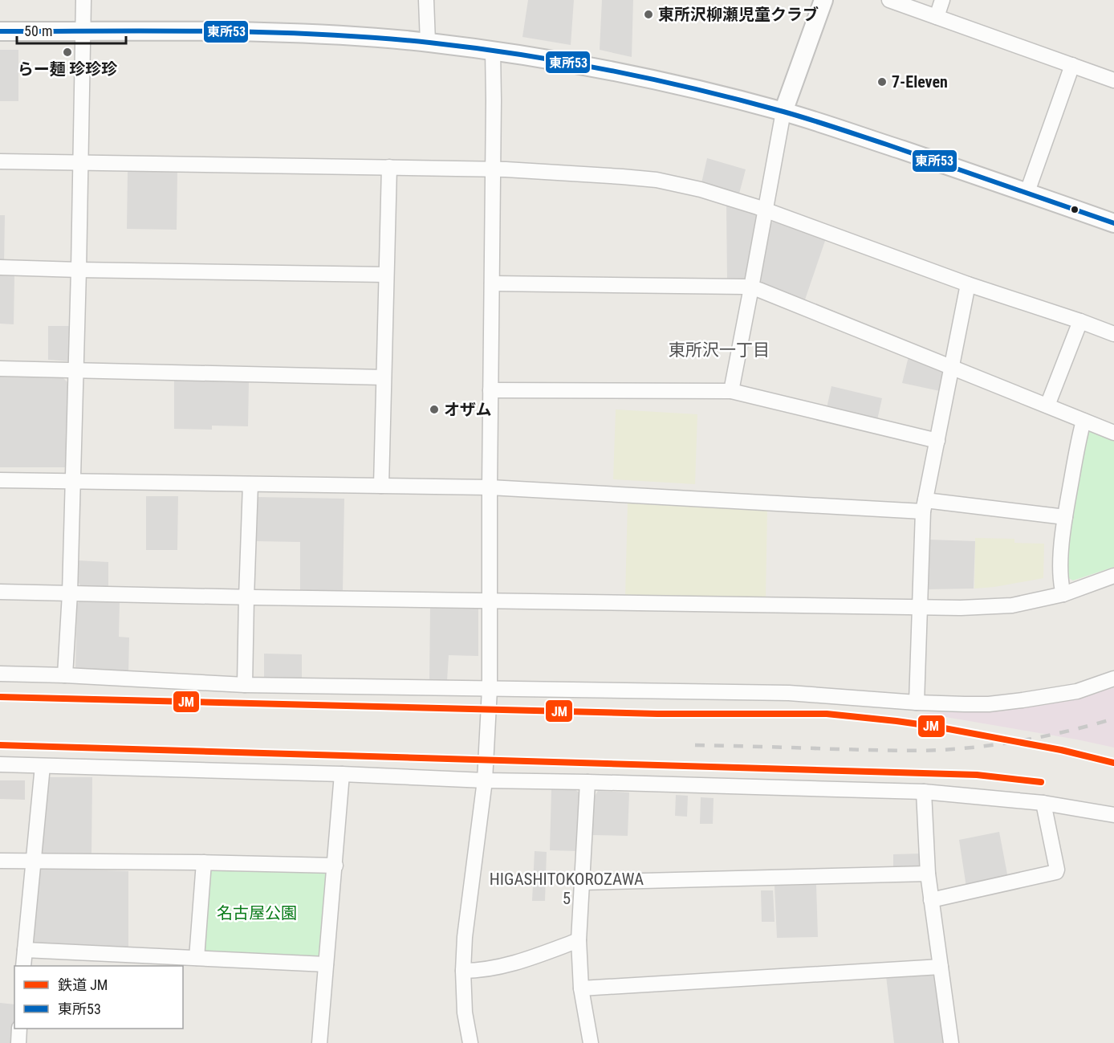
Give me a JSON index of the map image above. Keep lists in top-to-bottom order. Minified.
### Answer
{"districts":["東所沢一丁目","HIGASHITOKOROZAWA 5"],"parks":["名古屋公園"],"places":["東所沢柳瀬児童クラブ","らー麺 珍珍珍","7-Eleven","オザム"],"lines":["transit line 東所53","rail line JM"],"legend":["鉄道 JM","東所53"],"scale_bar":"50 m"}
